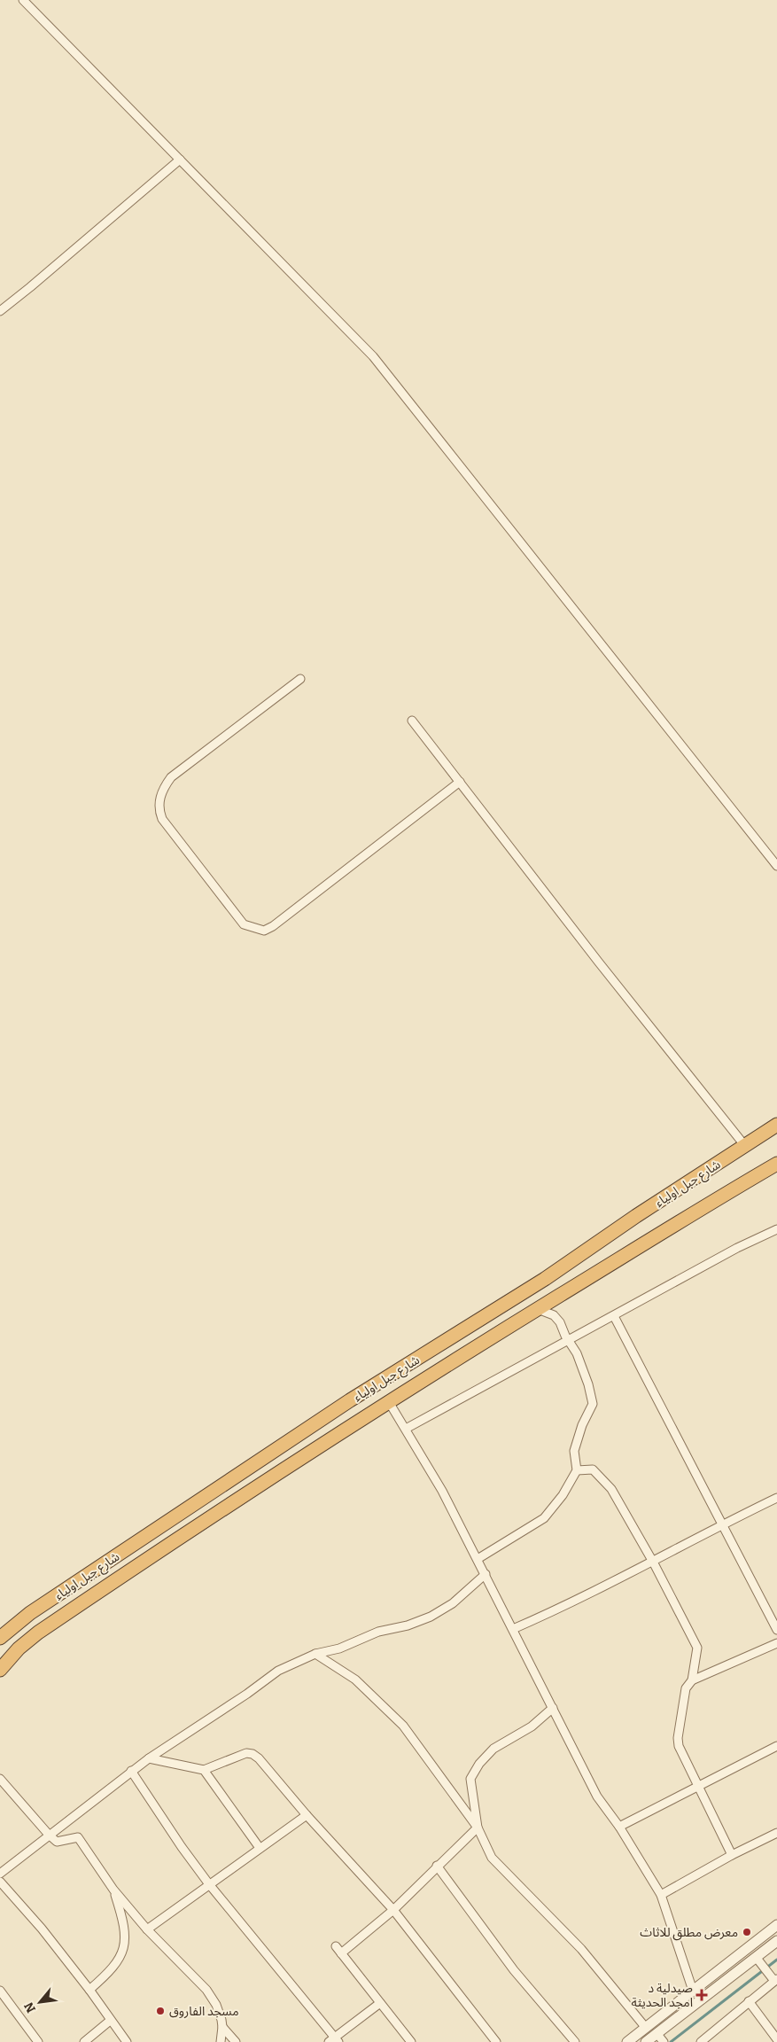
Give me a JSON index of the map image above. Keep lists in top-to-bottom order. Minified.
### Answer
{"streets":{"highway":["شارع جبل اولياء"]},"places":{"other":["معرض مطلق للاثاث","مسجد الفاروق"],"health":["صيدلية د امجد الحديثة"]},"north":"bottom left"}
